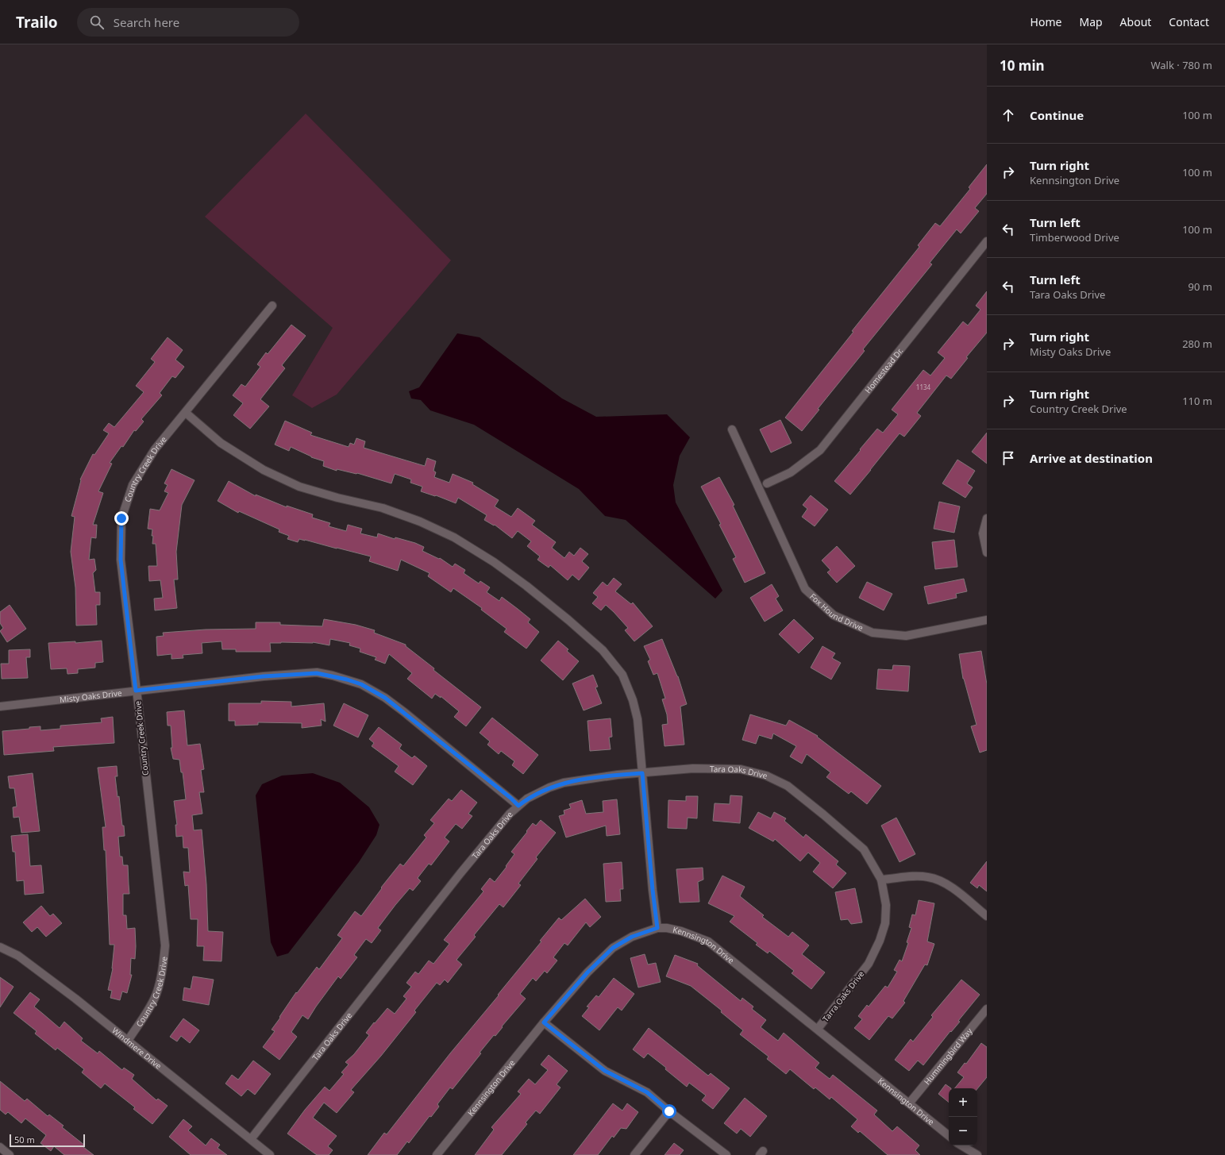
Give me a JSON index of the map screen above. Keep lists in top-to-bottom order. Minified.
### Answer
{"streets":{"street":["Homestead Dr.","Country Creek Drive","Fox Hound Drive","Misty Oaks Drive","Tara Oaks Drive","Kennsington Drive","Tarra Oaks Drive","Windmere Drive","Hummingbird Way"]},"crossings":[["Country Creek Drive","Misty Oaks Drive"],["Country Creek Drive","Windmere Drive"],["Misty Oaks Drive","Tara Oaks Drive"],["Tara Oaks Drive","Tarra Oaks Drive"],["Tara Oaks Drive","Windmere Drive"],["Kennsington Drive","Tarra Oaks Drive"],["Kennsington Drive","Hummingbird Way"]],"house_numbers":["1134"],"scale_bar":"50 m","page":{"header":"Trailo","search":"Search here","nav":["Home","Map","About","Contact"],"heading":["10 min","Walk · 780 m"],"list":[["Continue","100 m"],["Turn right","Kennsington Drive","100 m"],["Turn left","Timberwood Drive","100 m"],["Turn left","Tara Oaks Drive","90 m"],["Turn right","Misty Oaks Drive","280 m"],["Turn right","Country Creek Drive","110 m"],"Arrive at destination"],"map_buttons":["+","−"],"scale":"50 m"}}
